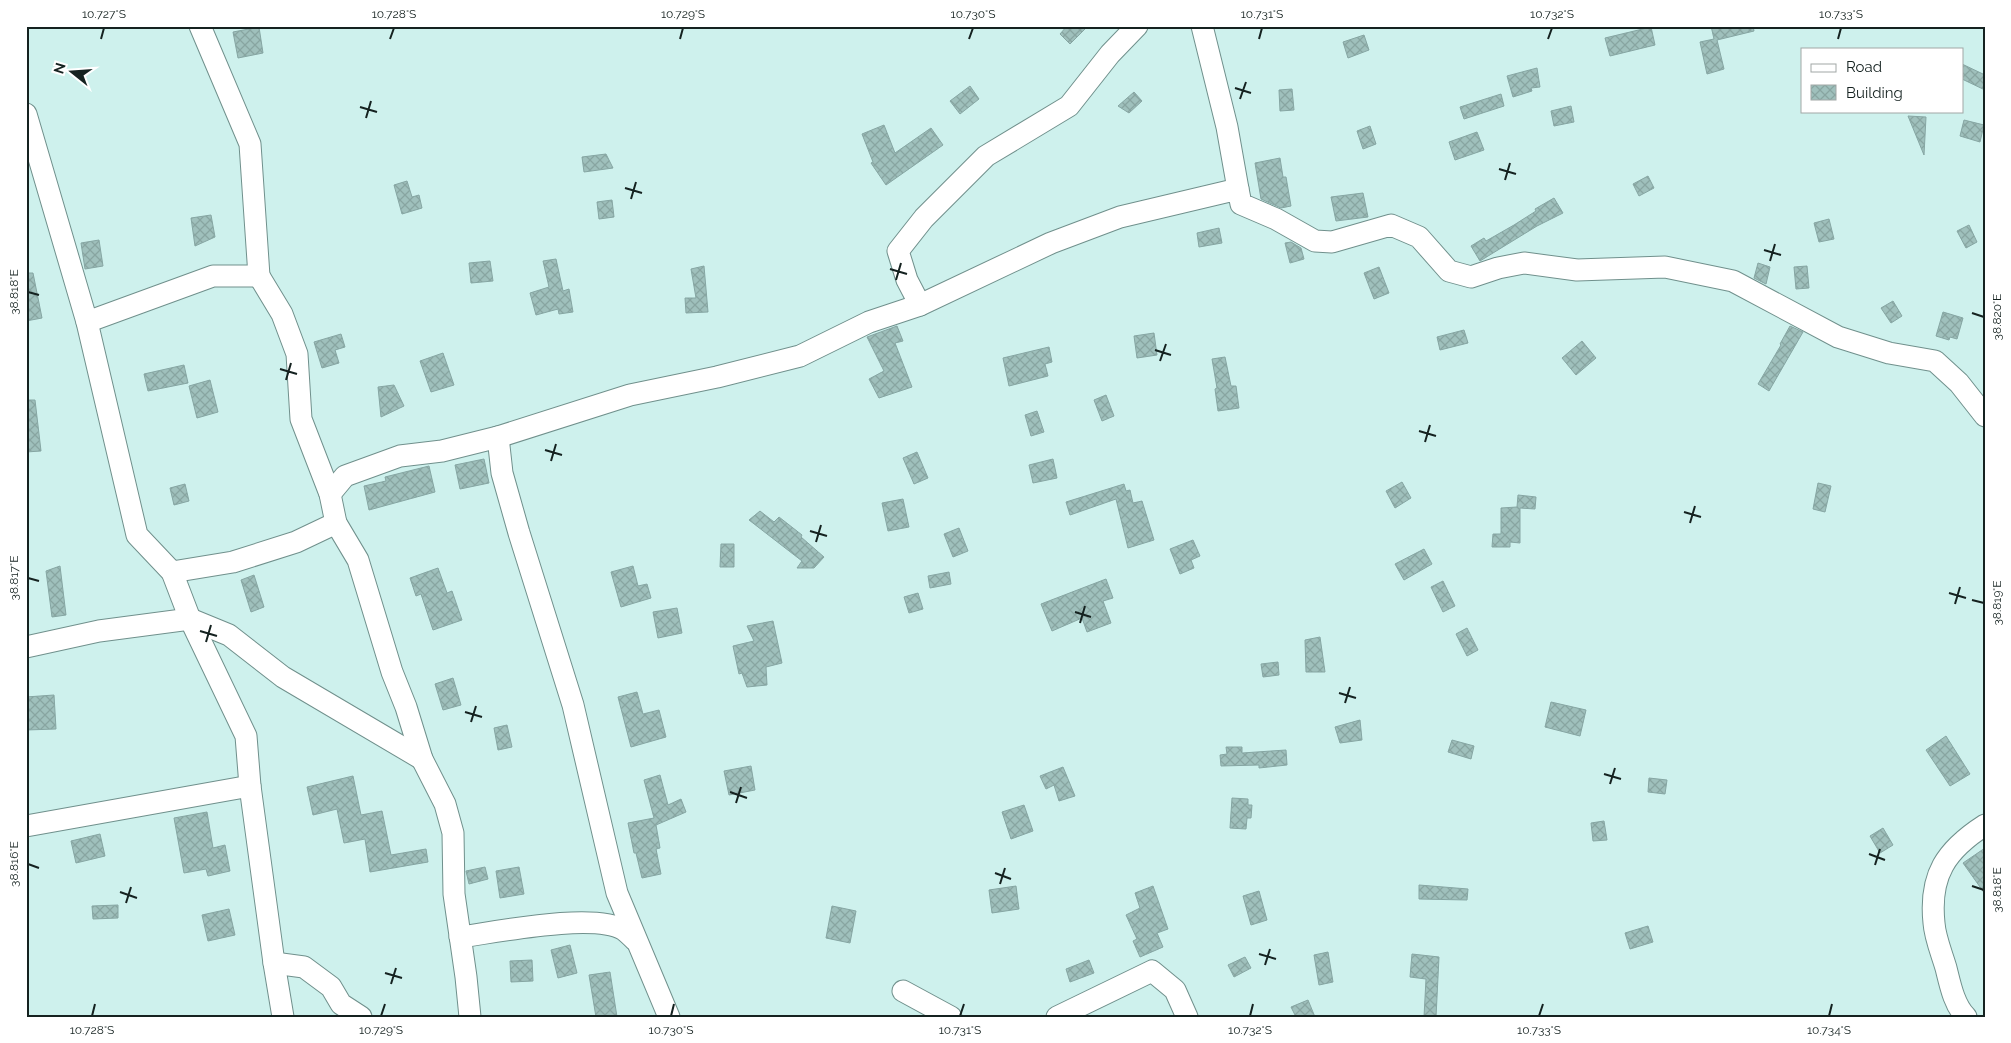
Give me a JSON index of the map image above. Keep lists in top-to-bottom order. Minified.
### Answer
{"legend":["Road","Building"],"north":"left","coordinates":["10.727°S","10.728°S","10.729°S","10.730°S","10.731°S","10.732°S","10.733°S","38.818°E","38.820°E","38.817°E","38.819°E","38.816°E","10.734°S"]}
